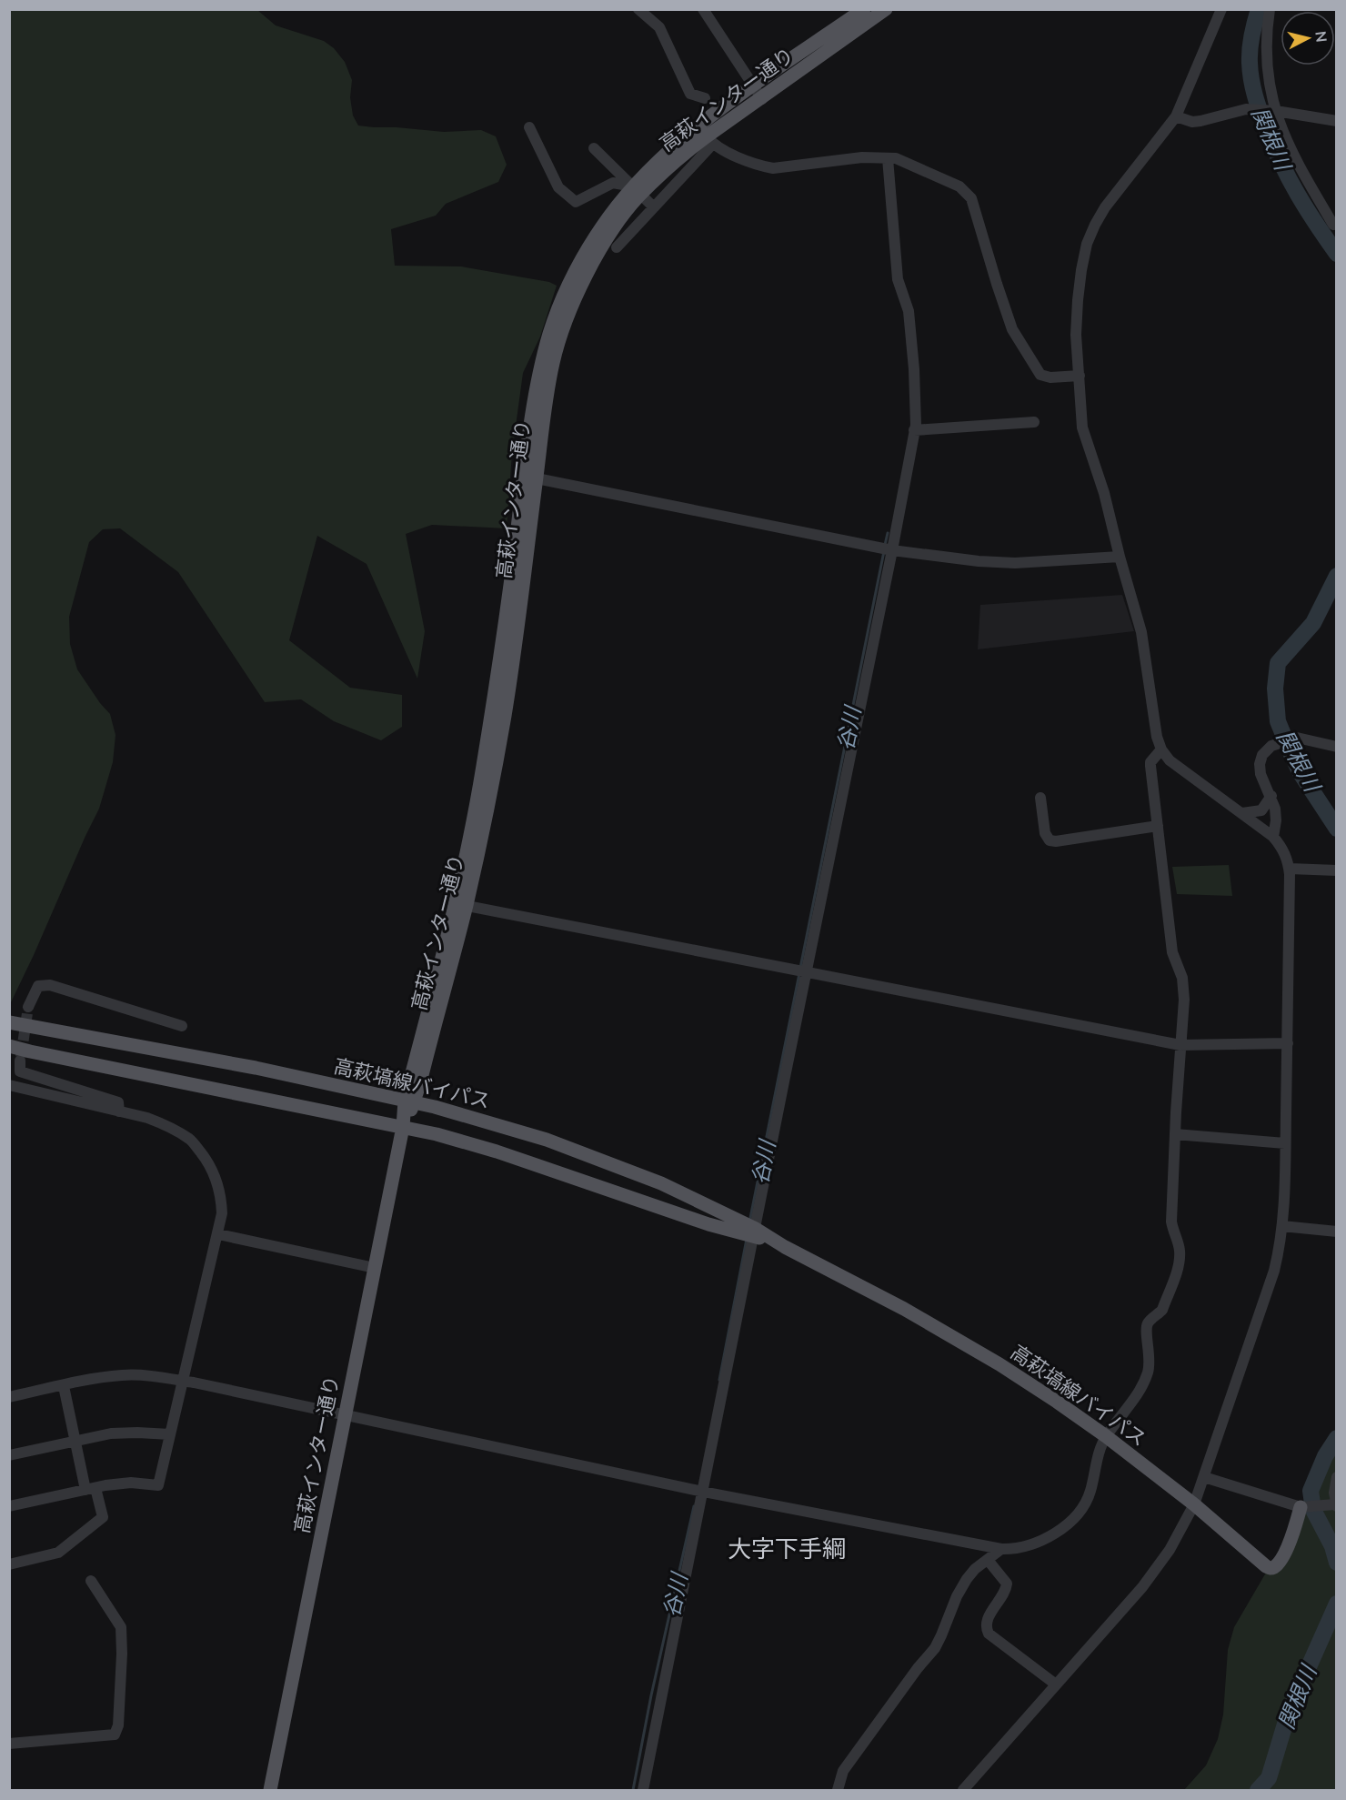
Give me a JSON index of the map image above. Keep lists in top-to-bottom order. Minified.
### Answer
{"streets":{"main road":["高萩インター通り","高萩塙線バイパス"]},"crossings":[["高萩インター通り","高萩塙線バイパス"]],"districts":["大字下手綱"],"water":["関根川","谷川"],"north":"right"}
